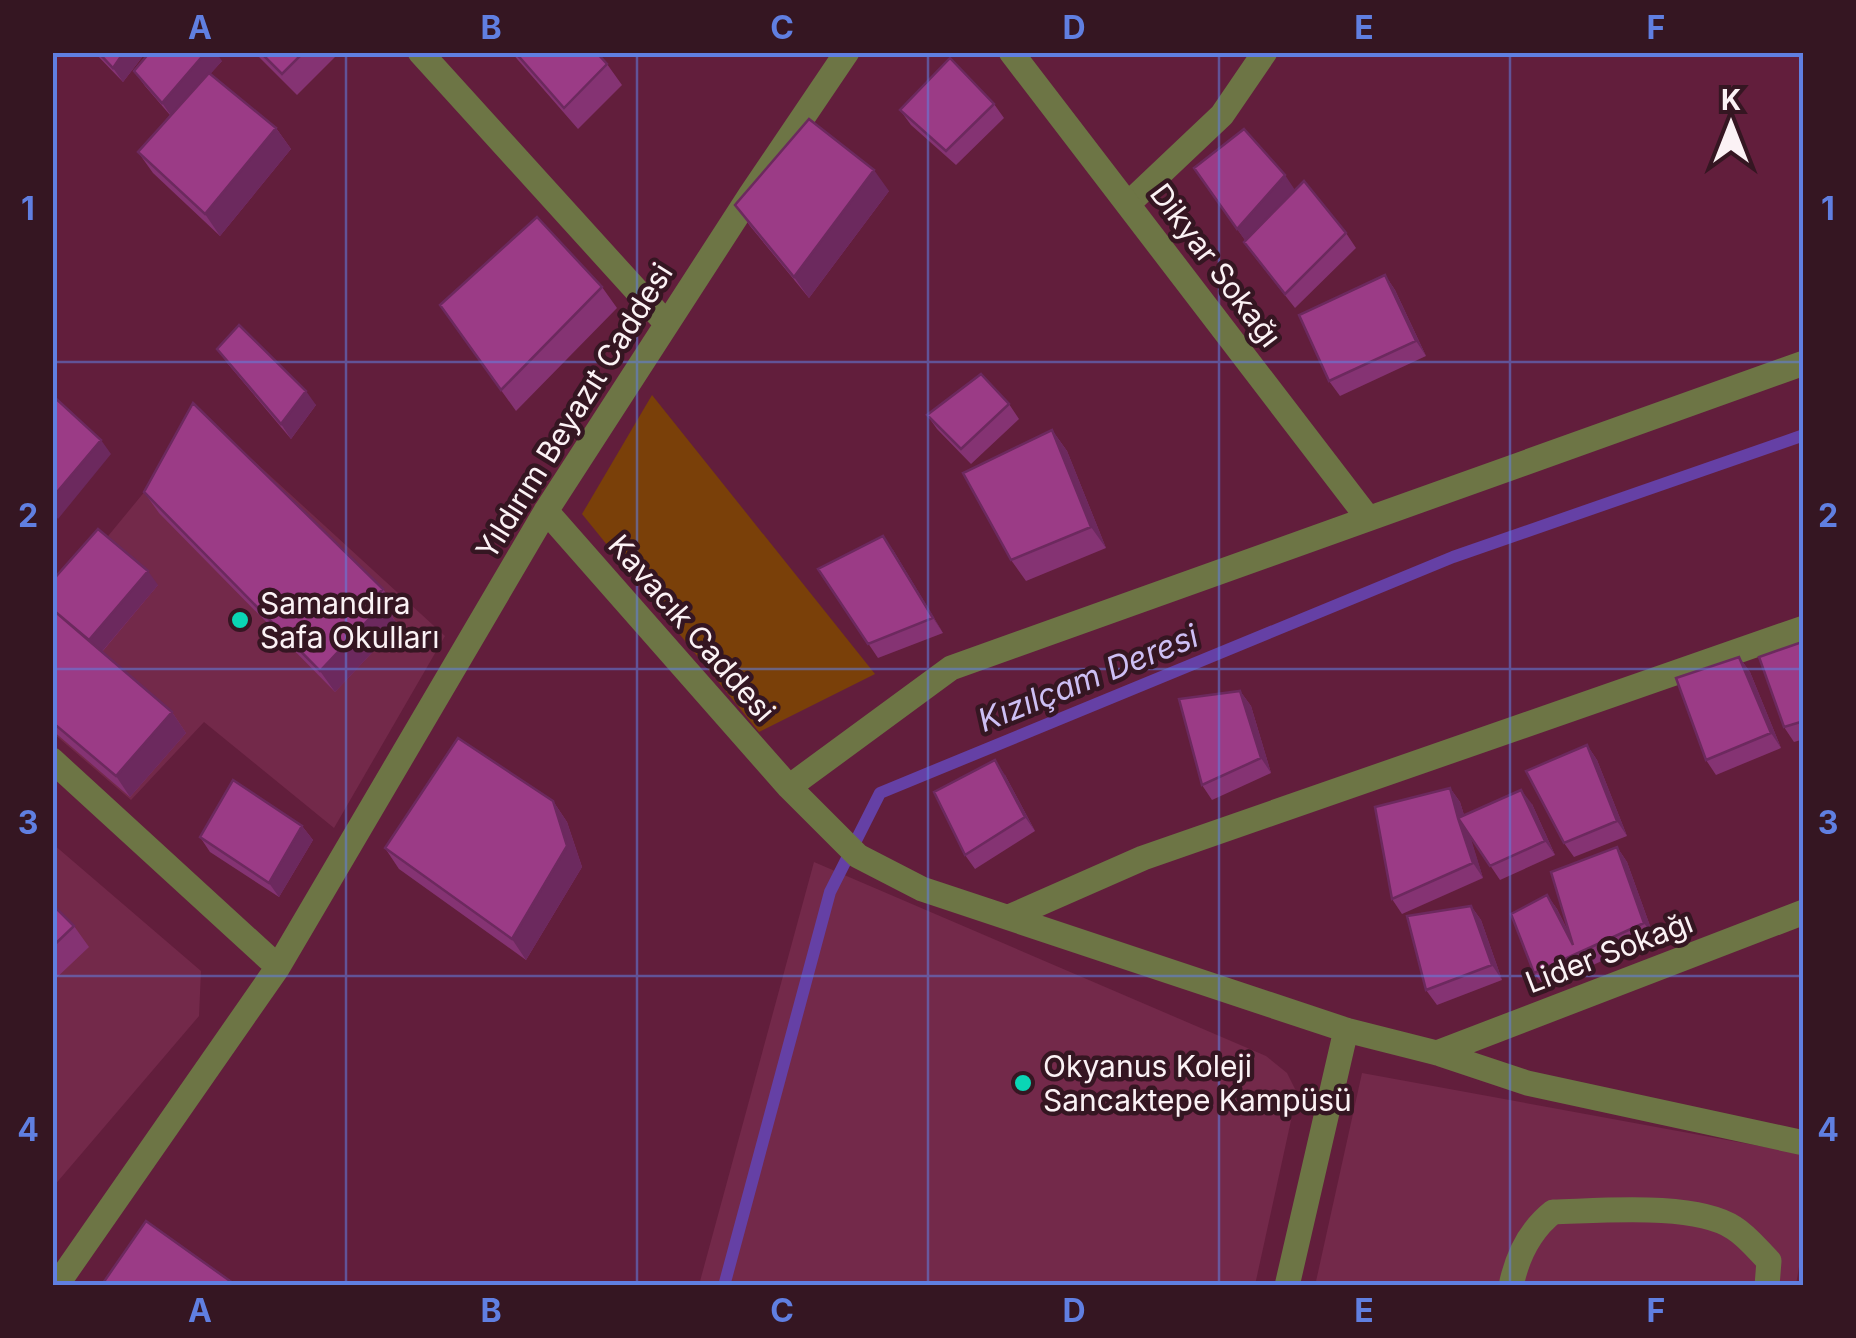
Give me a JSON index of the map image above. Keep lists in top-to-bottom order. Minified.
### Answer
{"streets":{"street":["Dikyar Sokağı","Yıldırım Beyazıt Caddesi","Kavacık Caddesi","Lider Sokağı"]},"crossings":[["Yıldırım Beyazıt Caddesi","Kavacık Caddesi"],["Kavacık Caddesi","Lider Sokağı"]],"water":["Kızılçam Deresi"],"places":["Samandıra Safa Okulları","Okyanus Koleji Sancaktepe Kampüsü"],"north":"top","grid":{"columns":["A","B","C","D","E","F"],"rows":["1","2","3","4"]}}
